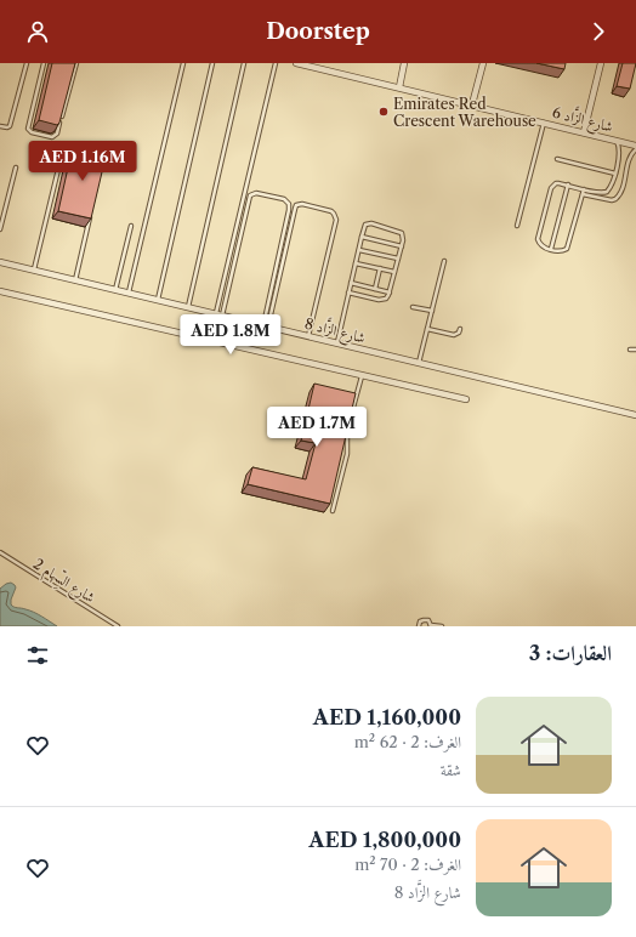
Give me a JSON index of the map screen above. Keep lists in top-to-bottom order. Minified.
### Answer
{"streets":{"street":["شارع الزَّاد 6","شارع الزَّاد 8"],"lane":["شارع السِّهام 2"]},"places":["Emirates Red Crescent Warehouse"],"page":{"header":"Doorstep","price":["AED 1.16M","AED 1.8M","AED 1.7M"],"heading":"العقارات: 3","list":[{"name":"AED 1,160,000","note":"الغرف: 2 · 62 m² · شقة"},{"name":"AED 1,800,000","note":"الغرف: 2 · 70 m² · شارع الزَّاد 8"}]}}
